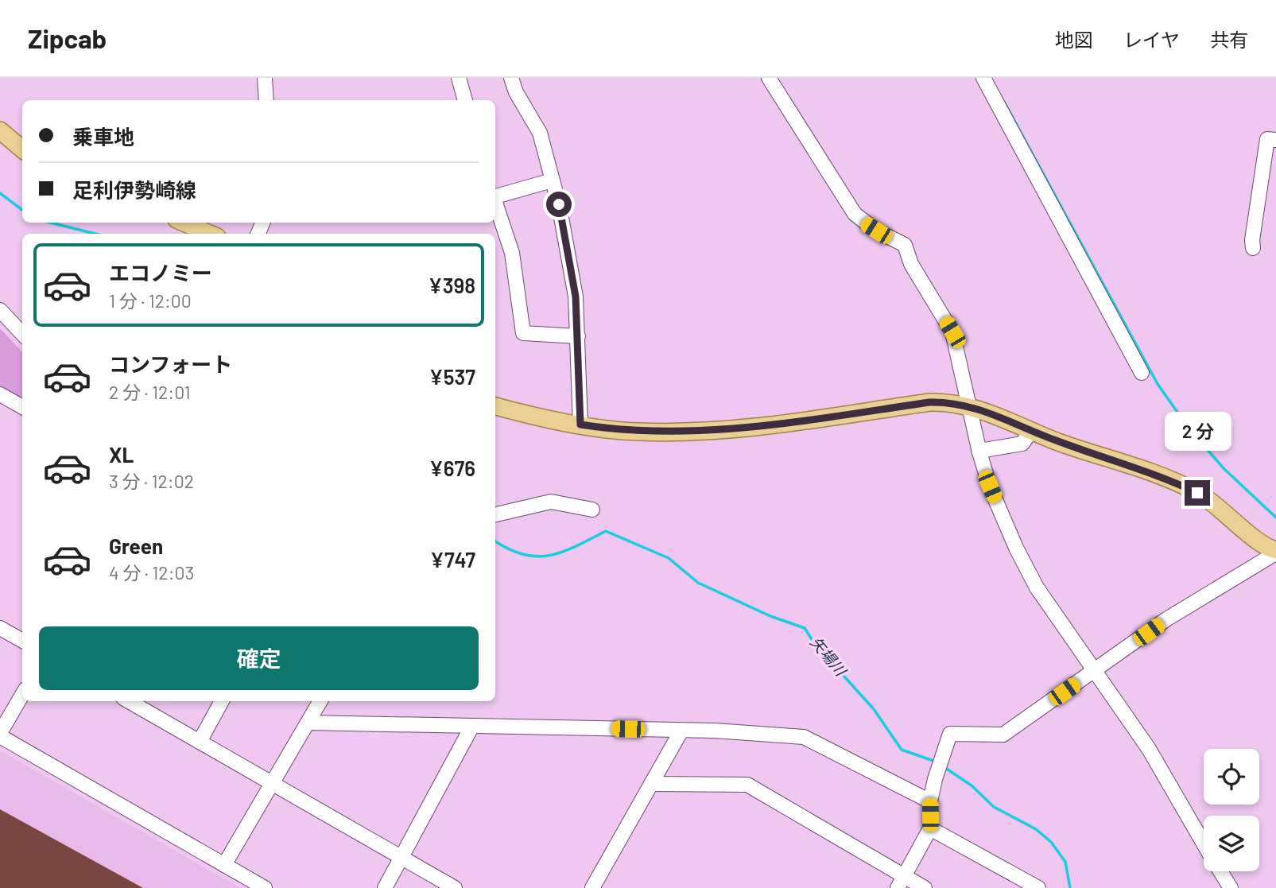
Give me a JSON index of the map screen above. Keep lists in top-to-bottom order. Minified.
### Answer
{"water":["矢場川"],"page":{"header":"Zipcab","nav":["地図","レイヤ","共有"],"banner":["乗車地","足利伊勢崎線"],"list":[{"name":"エコノミー","note":"1 分 · 12:00","value":"¥398"},{"name":"コンフォート","note":"2 分 · 12:01","value":"¥537"},{"name":"XL","note":"3 分 · 12:02","value":"¥676"},{"name":"Green","note":"4 分 · 12:03","value":"¥747"}],"bubble":"2 分","buttons":"確定"}}
